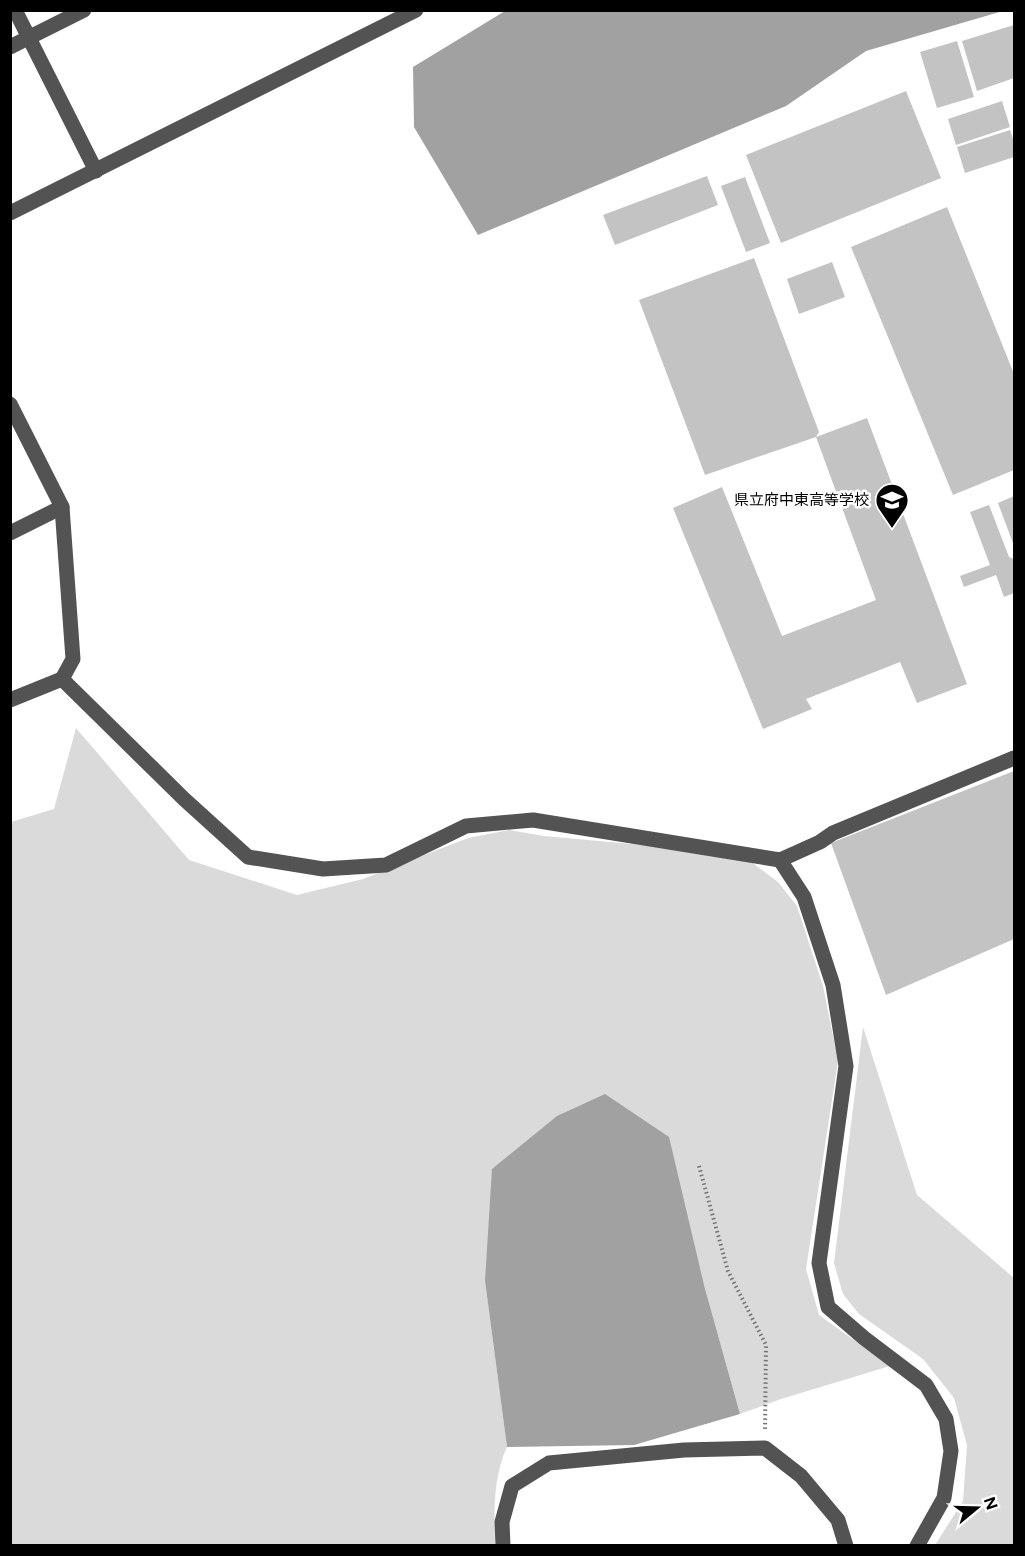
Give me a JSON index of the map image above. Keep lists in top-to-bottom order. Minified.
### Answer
{"places":{"school or university":["県立府中東高等学校"]},"north":"right"}
